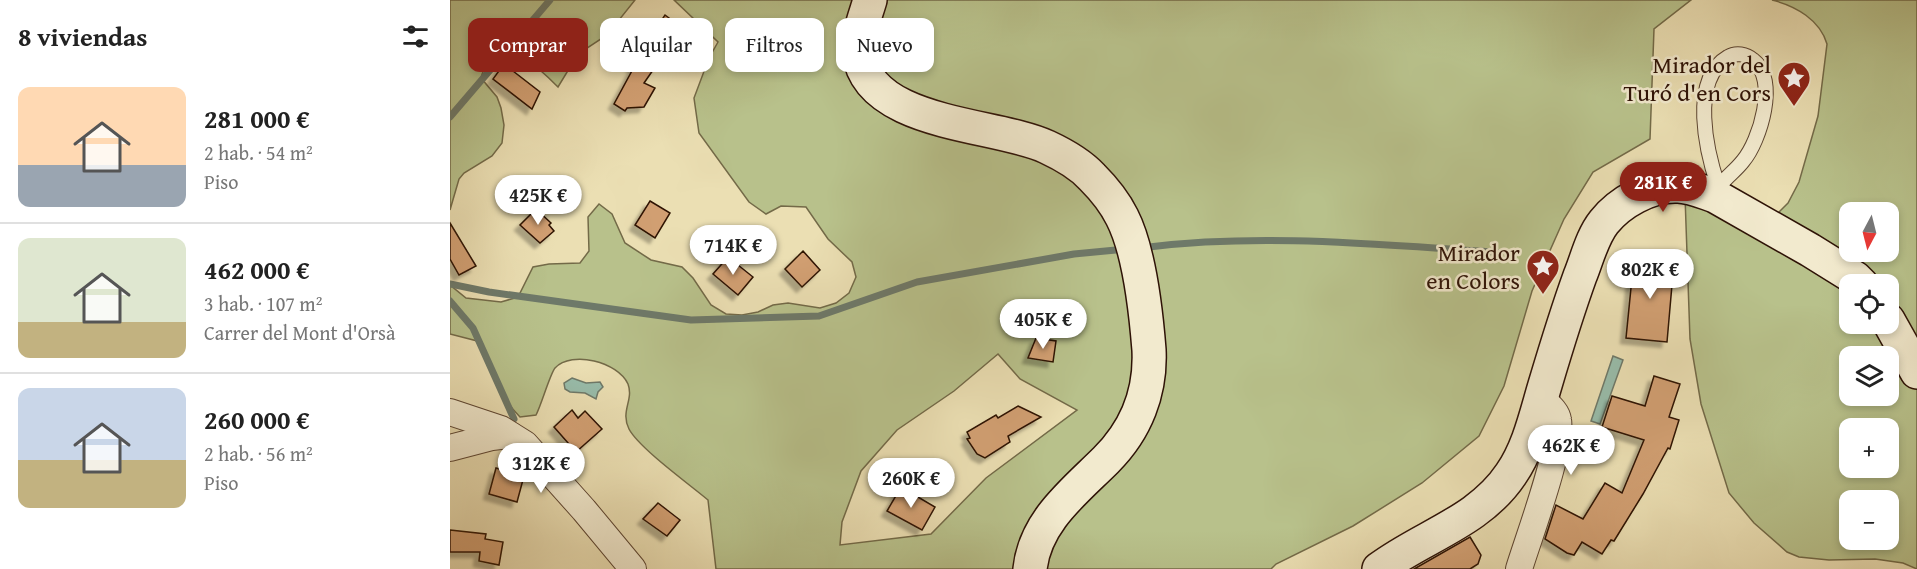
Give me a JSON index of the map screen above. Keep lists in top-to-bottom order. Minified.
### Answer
{"places":{"place":["Mirador del Turó d'en Cors","Mirador en Colors"]},"north":"bottom","page":{"heading":"8 viviendas","chip":["Comprar","Alquilar","Filtros","Nuevo"],"list":[{"name":"281 000 €","note":"2 hab. · 54 m² · Piso"},{"name":"462 000 €","note":"3 hab. · 107 m² · Carrer del Mont d'Orsà"},{"name":"260 000 €","note":"2 hab. · 56 m² · Piso"}],"price":["281K €","425K €","714K €","802K €","405K €","462K €","312K €","260K €"],"map_buttons":["+","−"]}}
